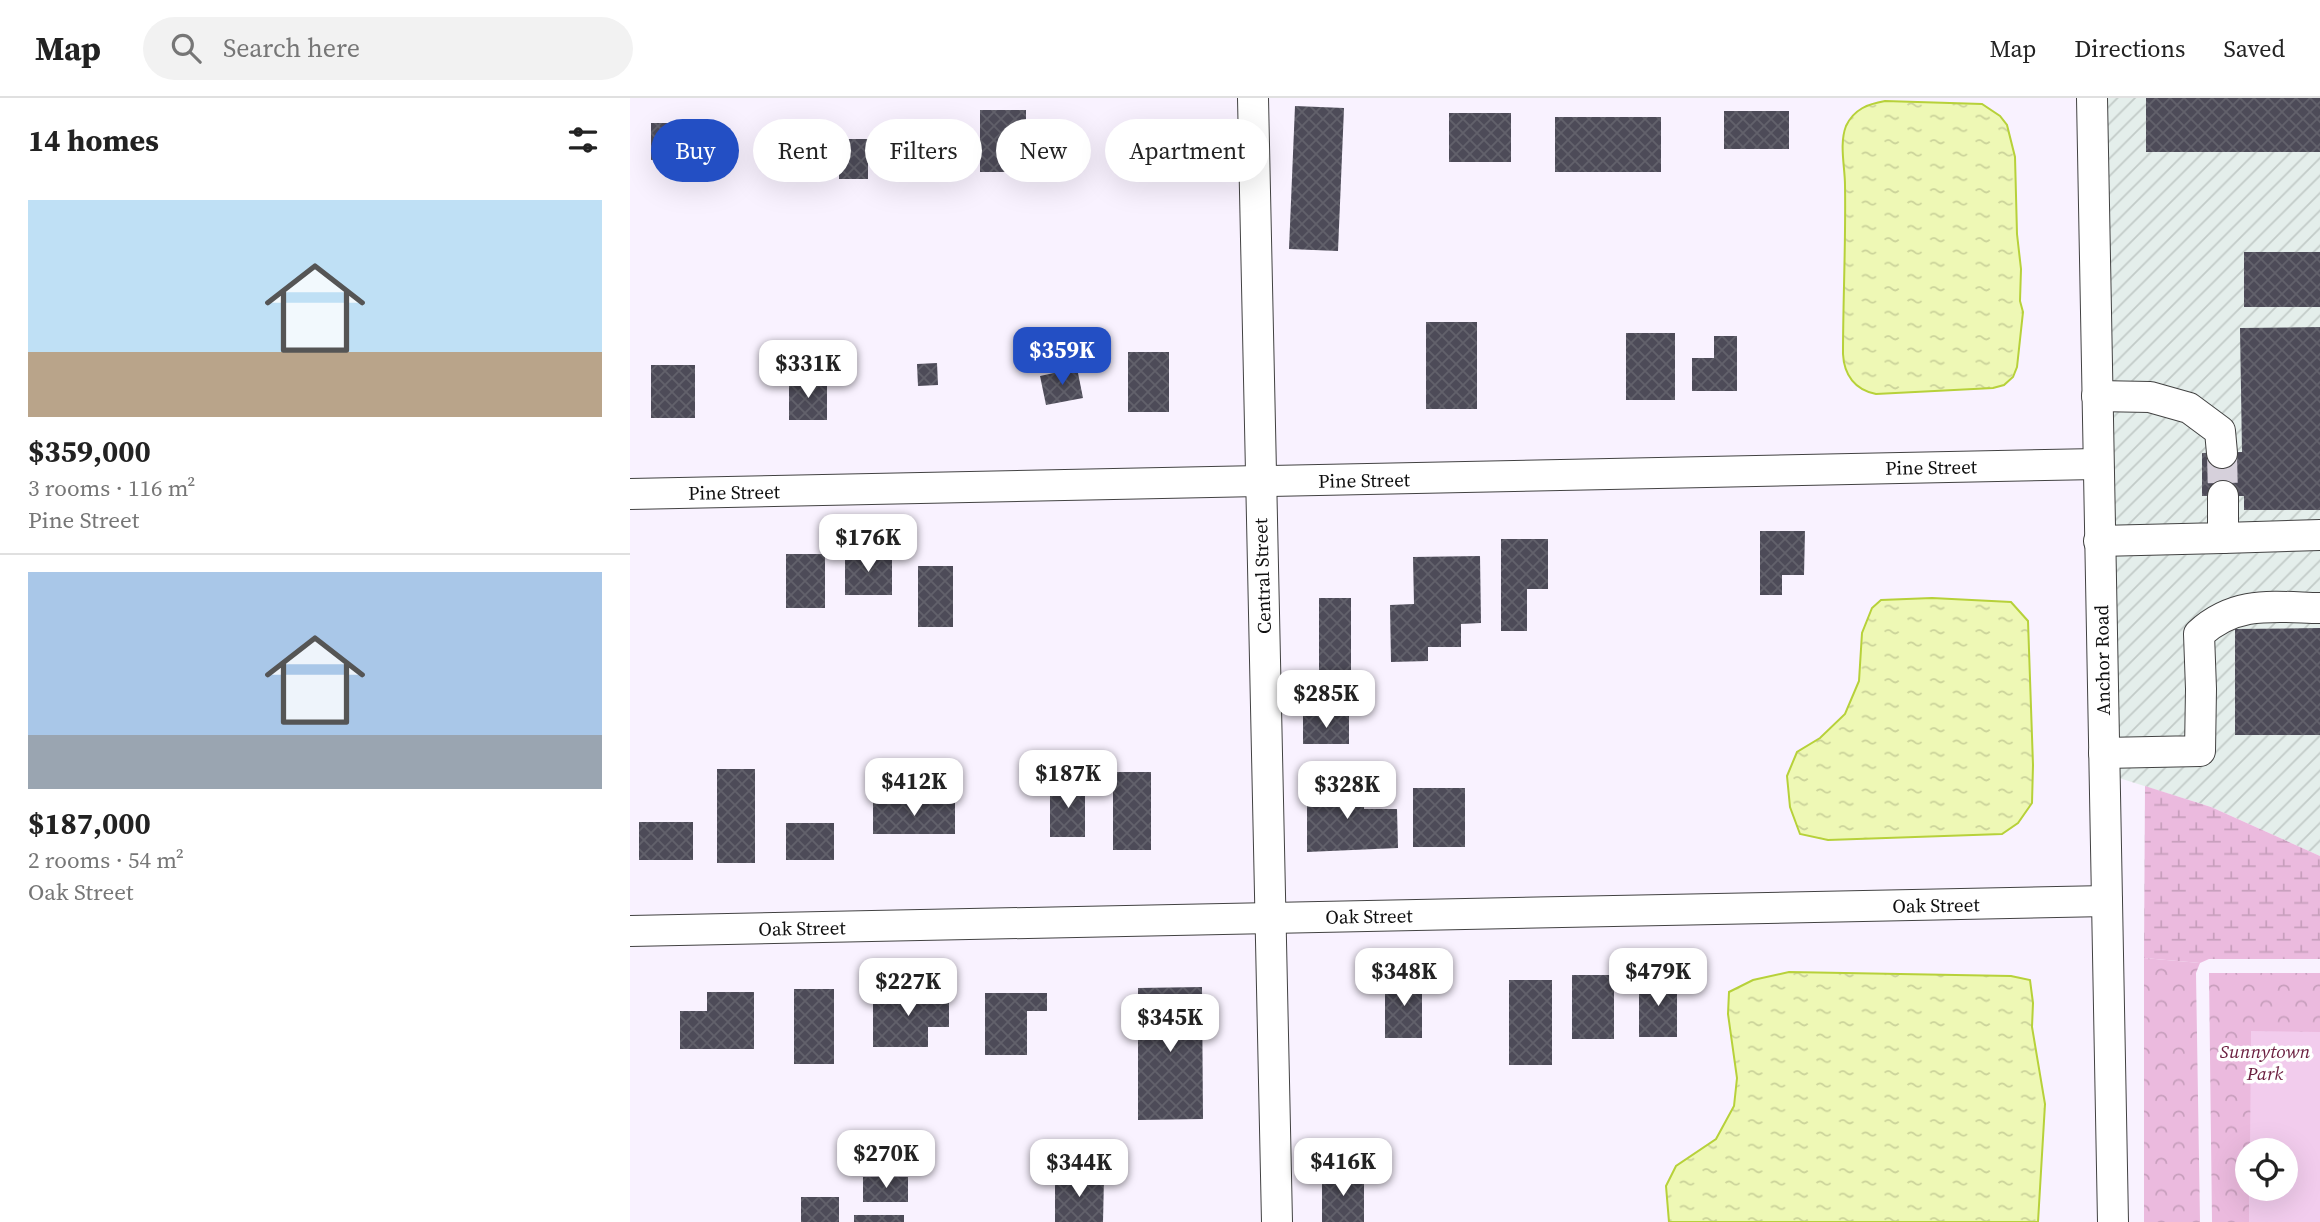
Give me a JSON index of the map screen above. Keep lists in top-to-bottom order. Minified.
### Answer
{"streets":{"street":["Pine Street","Central Street","Anchor Road","Oak Street"]},"crossings":[["Pine Street","Central Street"],["Pine Street","Anchor Road"],["Central Street","Oak Street"],["Anchor Road","Oak Street"]],"parks":["Sunnytown Park"],"page":{"header":"Map","search":"Search here","nav":["Map","Directions","Saved"],"heading":"14 homes","chip":["Buy","Rent","Filters","New","Apartment"],"list":[{"name":"$359,000","note":"3 rooms · 116 m² · Pine Street"},{"name":"$187,000","note":"2 rooms · 54 m² · Oak Street"}],"price":["$359K","$331K","$176K","$285K","$187K","$412K","$328K","$348K","$479K","$227K","$345K","$270K","$416K","$344K"]}}
